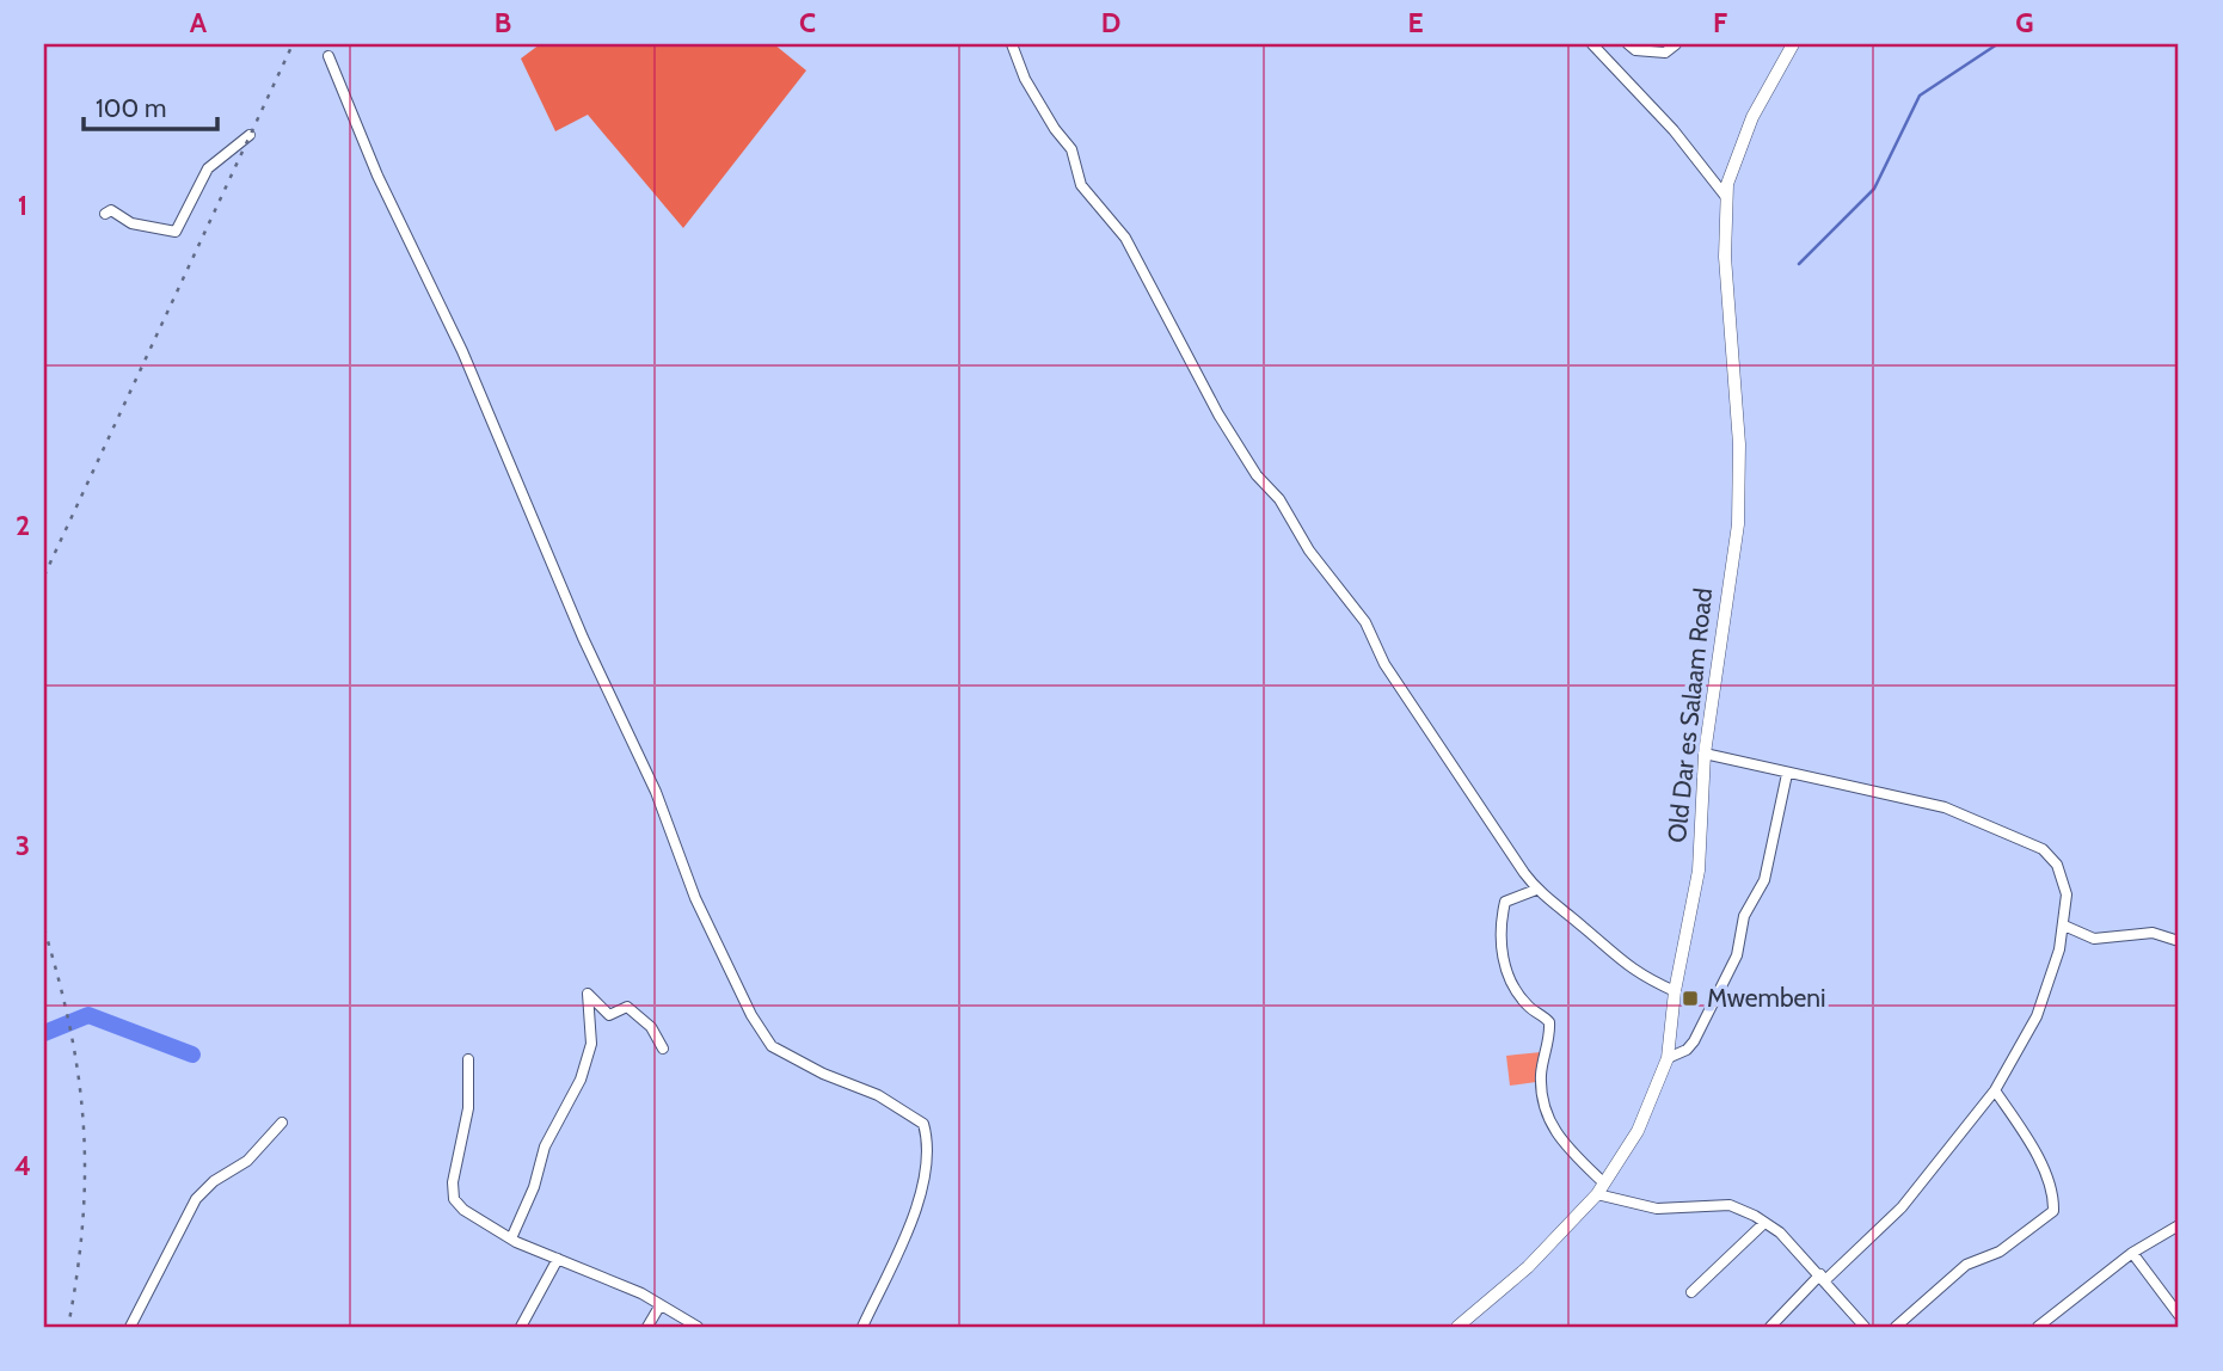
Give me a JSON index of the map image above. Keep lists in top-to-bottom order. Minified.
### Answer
{"streets":{"street":["Old Dar es Salaam Road"]},"places":{"transit":["Mwembeni"]},"scale_bar":"100 m","grid":{"columns":["A","B","C","D","E","F","G"],"rows":["1","2","3","4"]}}
